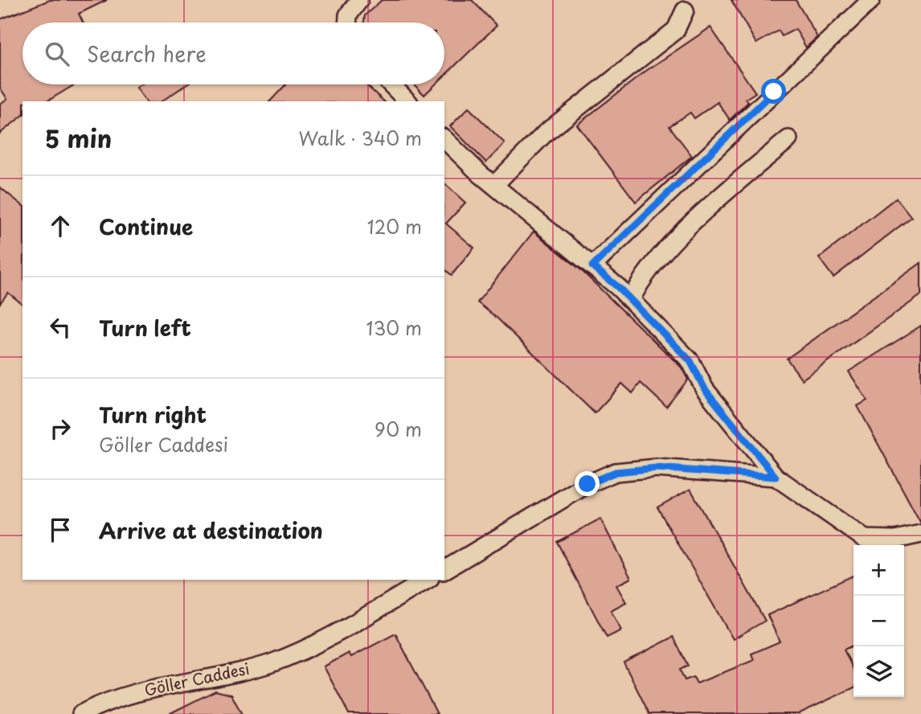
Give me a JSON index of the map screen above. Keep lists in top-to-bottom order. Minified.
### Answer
{"streets":{"street":["Göller Caddesi"]},"page":{"search":"Search here","heading":["5 min","Walk · 340 m"],"list":[["Continue","120 m"],["Turn left","130 m"],["Turn right","Göller Caddesi","90 m"],"Arrive at destination"],"map_buttons":["+","−"]}}
